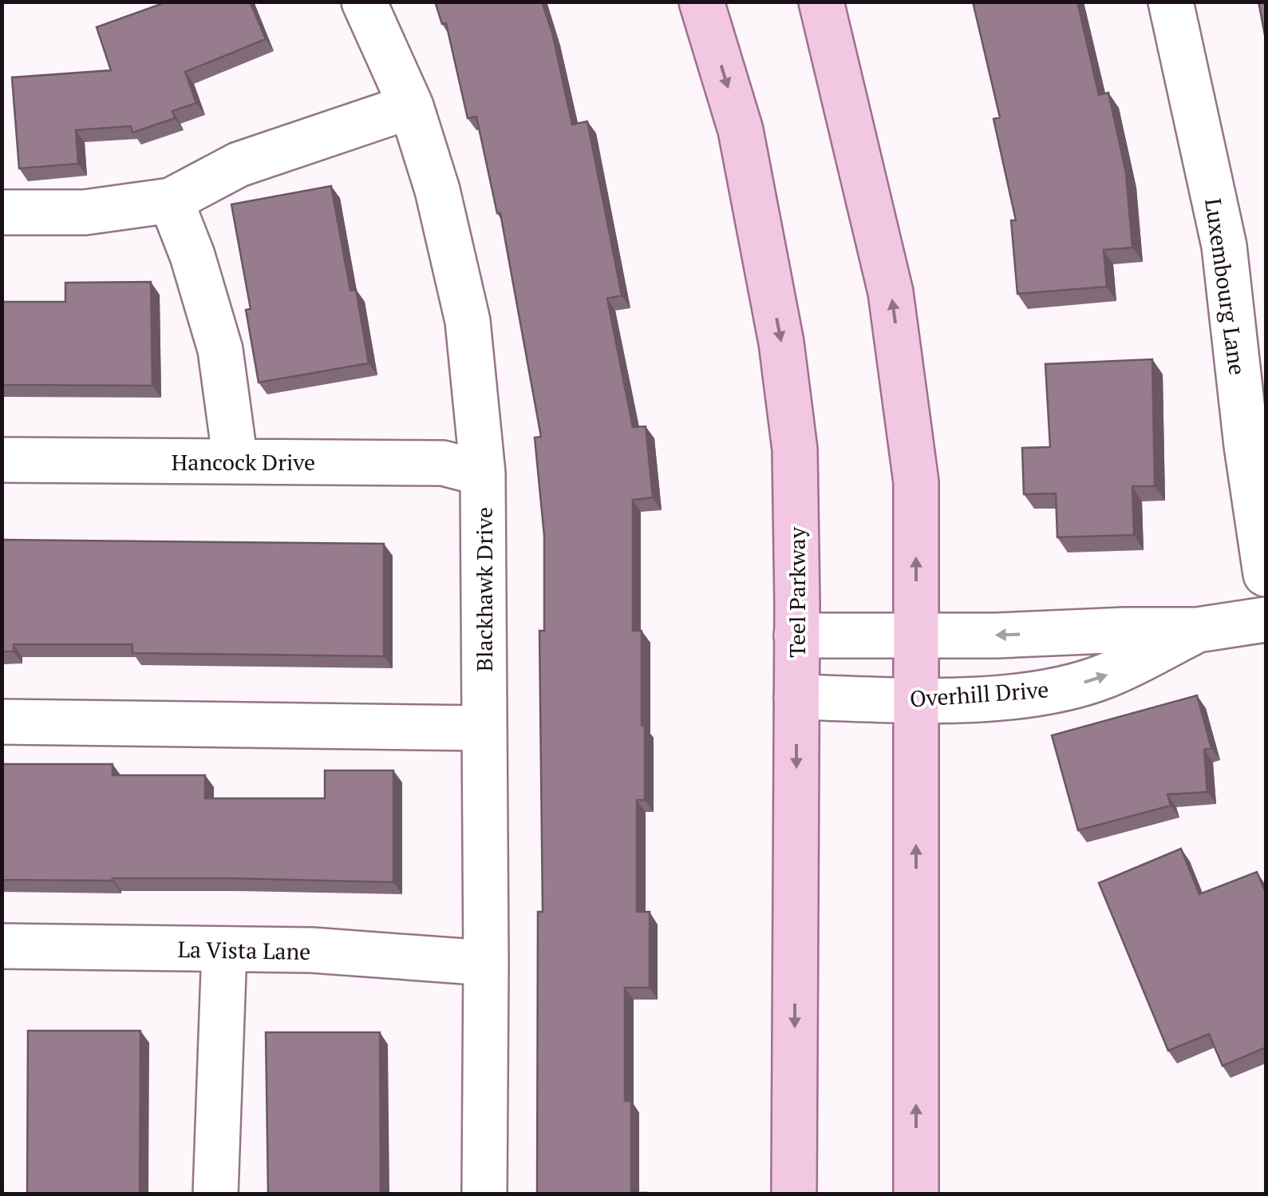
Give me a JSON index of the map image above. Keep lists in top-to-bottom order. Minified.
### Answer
{"streets":{"main road":["Teel Parkway"],"street":["Luxembourg Lane","Hancock Drive","Blackhawk Drive","Overhill Drive","La Vista Lane"]},"crossings":[["Hancock Drive","Blackhawk Drive"],["Blackhawk Drive","La Vista Lane"],["Teel Parkway","Overhill Drive"]]}
